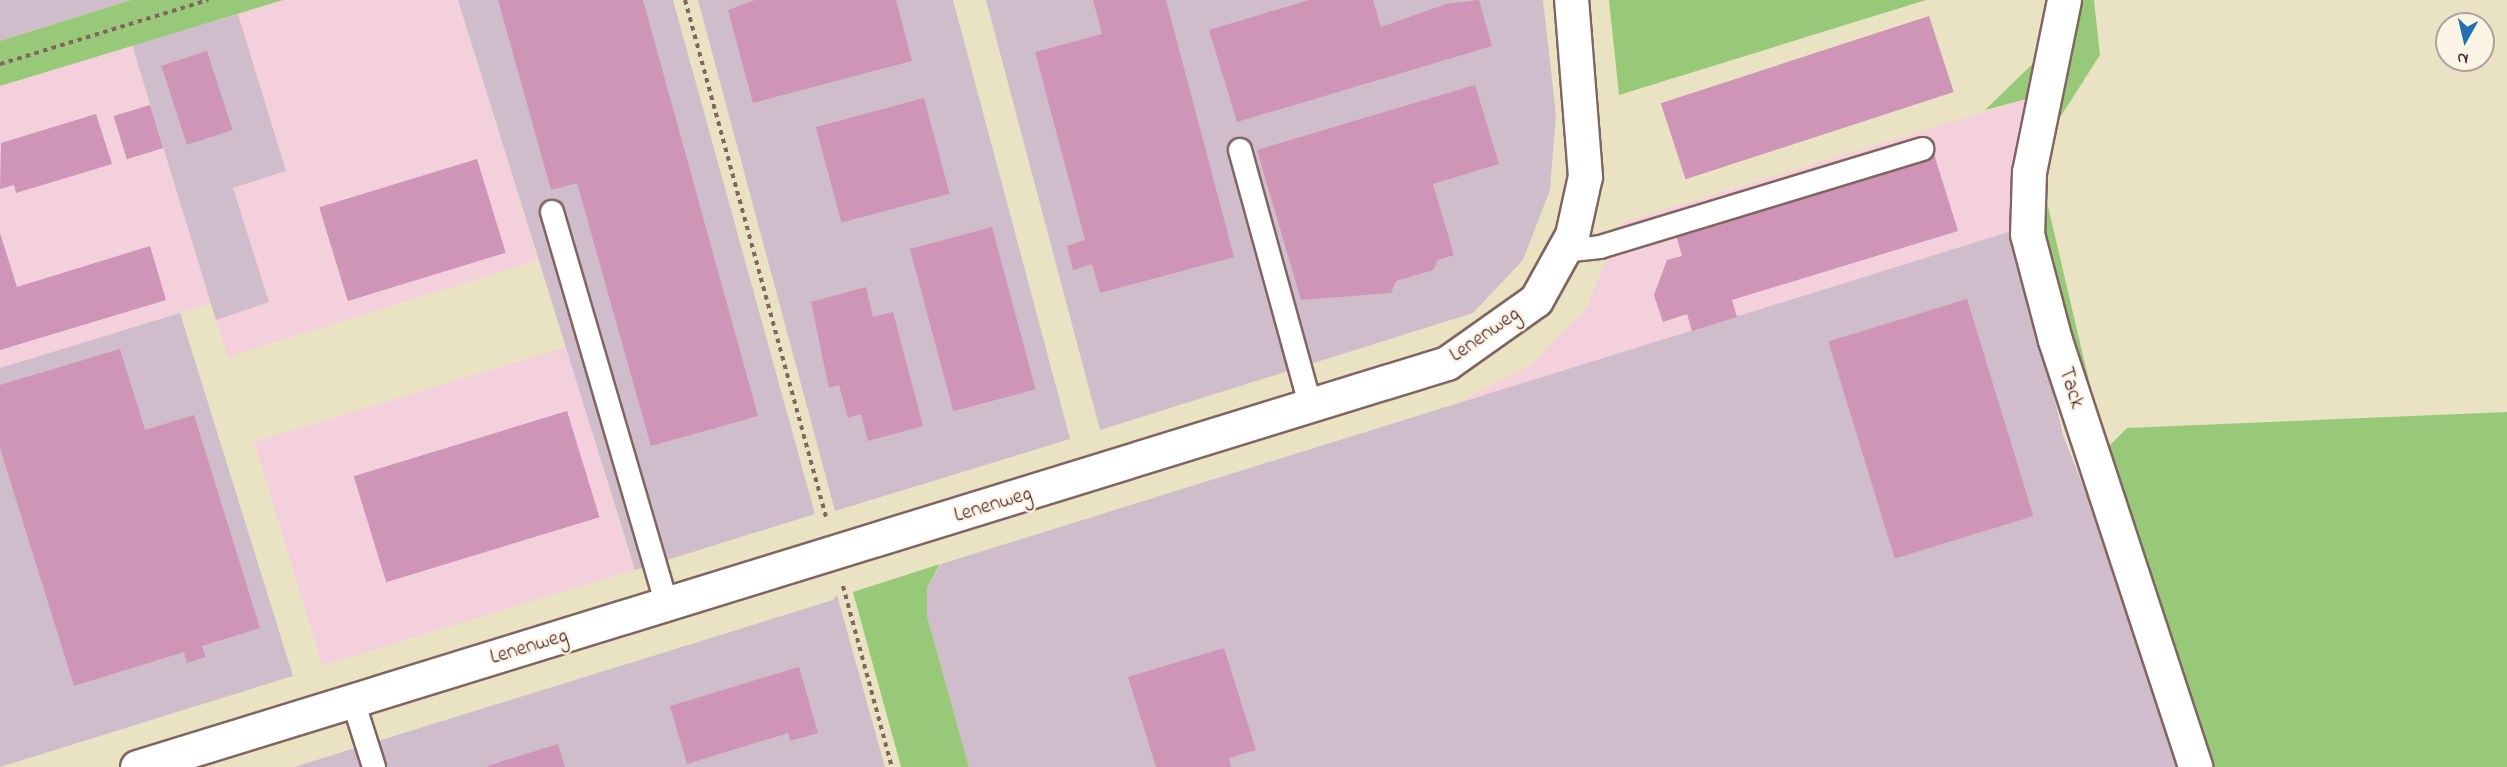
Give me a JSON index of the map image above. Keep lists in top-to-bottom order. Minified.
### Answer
{"streets":{"street":["Lenenweg","Tack"]},"north":"bottom"}
